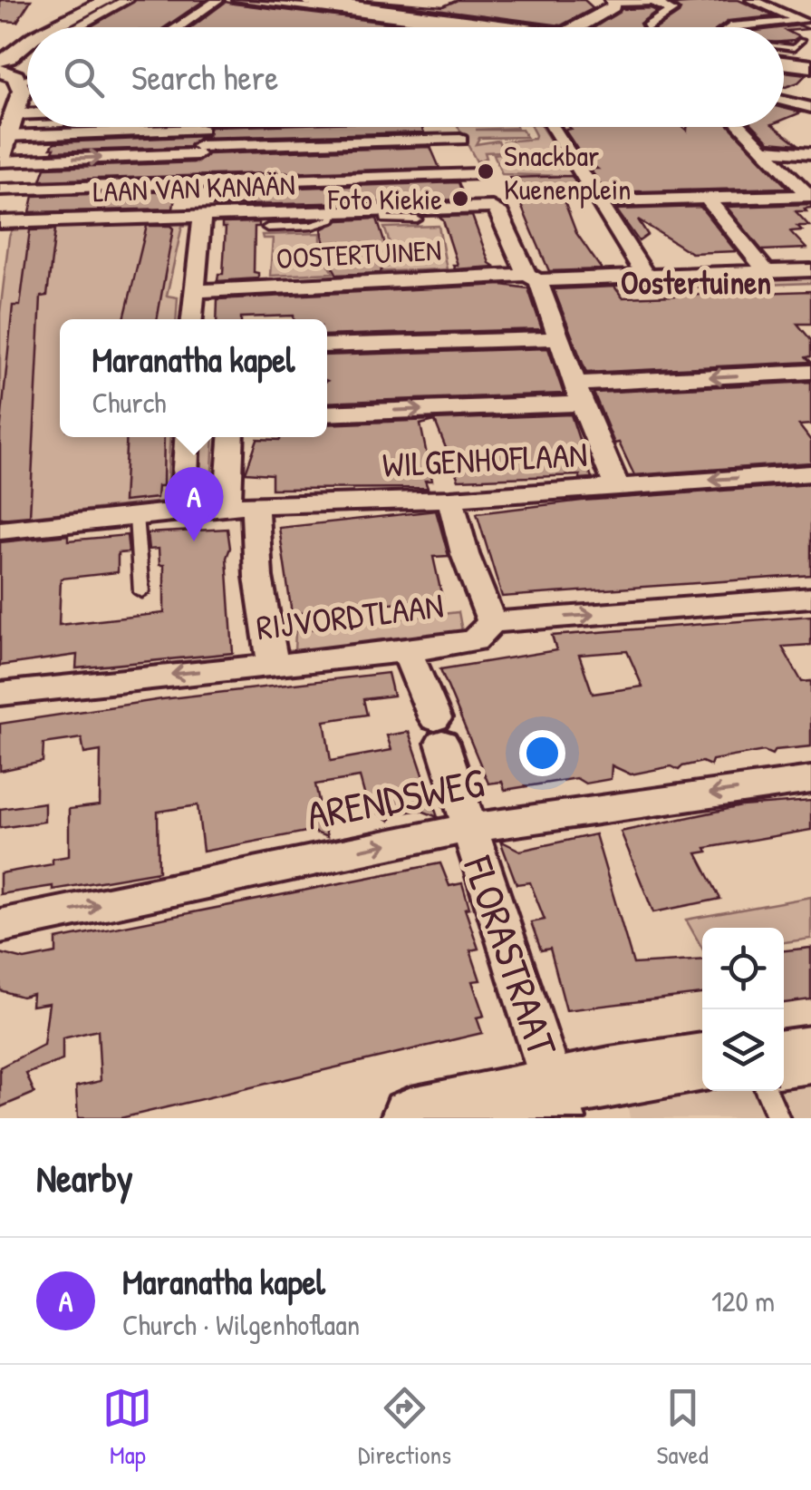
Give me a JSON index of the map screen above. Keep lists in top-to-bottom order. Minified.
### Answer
{"streets":{"street":["LAAN VAN KANAÄN","OOSTERTUINEN","WILGENHOFLAAN","RIJVORDTLAAN","ARENDSWEG","FLORASTRAAT"]},"crossings":[["RIJVORDTLAAN","FLORASTRAAT"],["ARENDSWEG","FLORASTRAAT"]],"districts":["Oostertuinen"],"places":["Snackbar Kuenenplein","Foto Kiekie"],"page":{"search":"Search here","popup":["Maranatha kapel","Church"],"pins":"A","heading":"Nearby","list":[{"mark":"A","name":"Maranatha kapel","note":"Church · Wilgenhoflaan","value":"120 m"}],"nav":["Map","Directions","Saved"]}}
